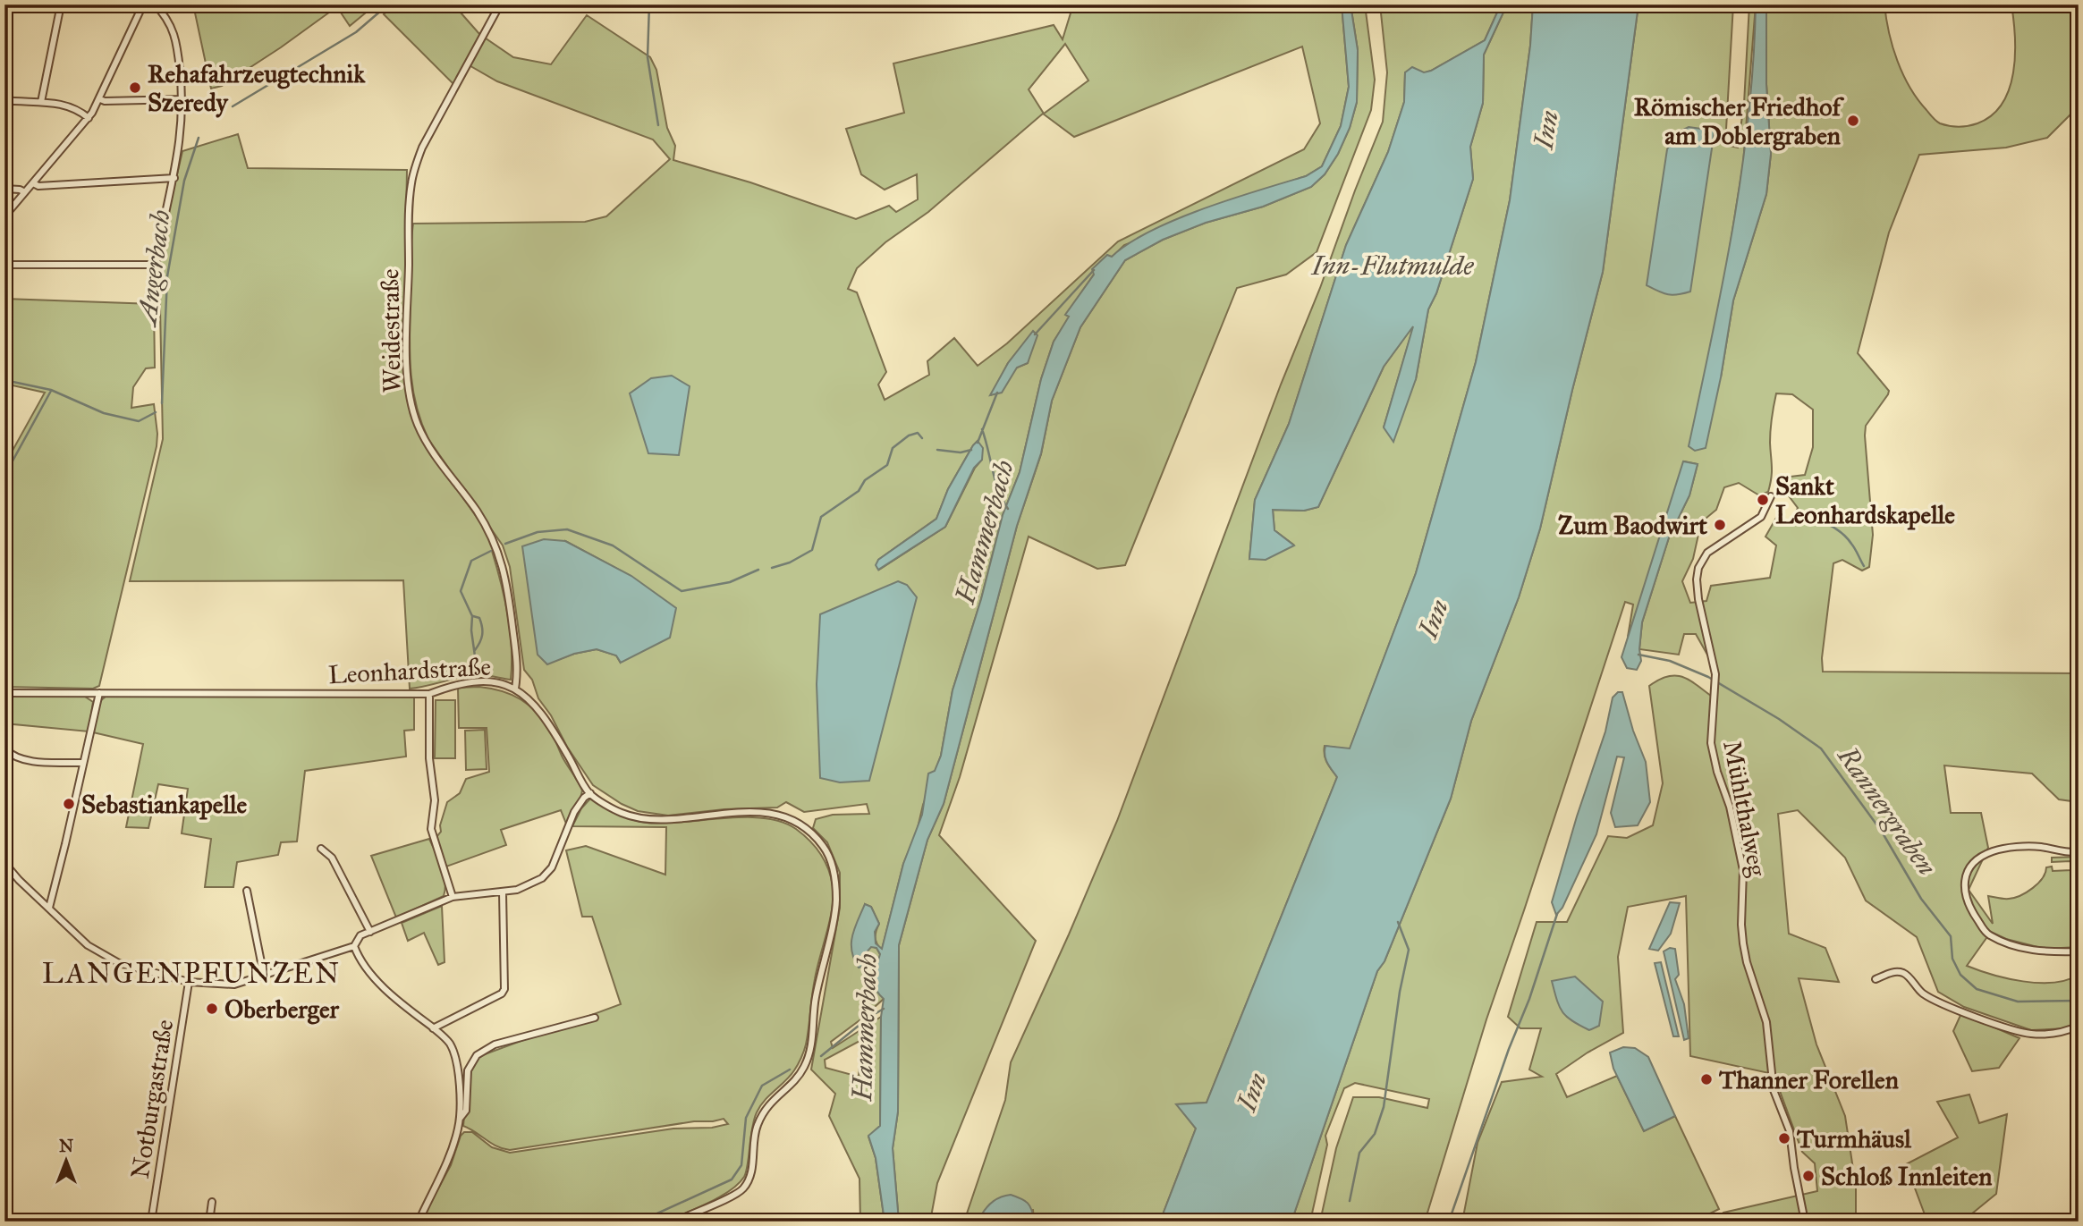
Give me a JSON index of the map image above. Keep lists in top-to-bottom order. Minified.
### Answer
{"streets":{"street":["Weidestraße","Leonhardstraße","Mühlthalweg","Notburgastraße"]},"crossings":[["Weidestraße","Leonhardstraße"]],"districts":["LANGENPFUNZEN"],"water":["Inn","Inn-Flutmulde","Angerbach","Hammerbach","Rannergraben"],"places":["Rehafahrzeugtechnik Szeredy","Römischer Friedhof am Doblergraben","Sankt Leonhardskapelle","Zum Baodwirt","Sebastiankapelle","Oberberger","Thanner Forellen","Turmhäusl","Schloß Innleiten"],"north":"top"}
